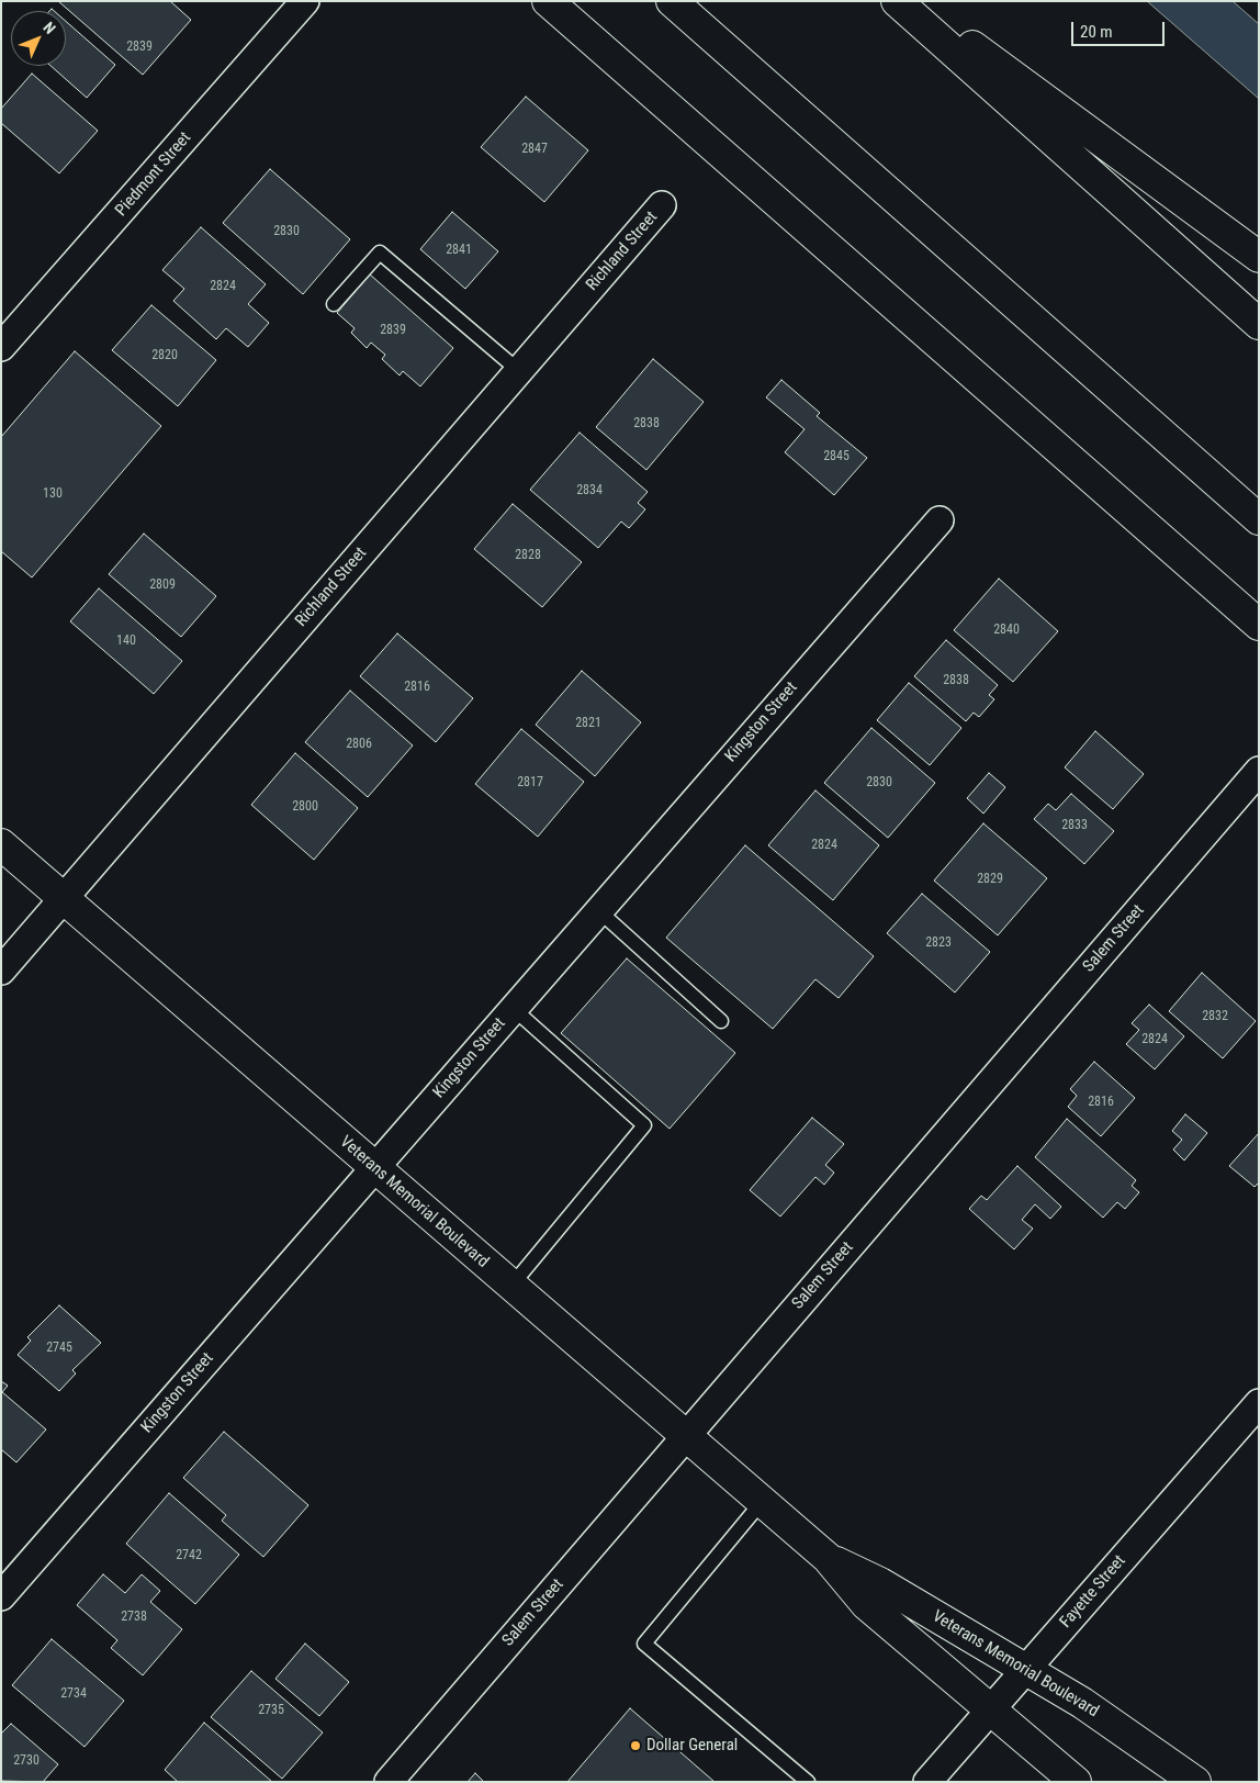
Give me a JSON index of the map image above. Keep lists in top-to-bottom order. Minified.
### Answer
{"streets":{"main road":["Veterans Memorial Boulevard"],"street":["Piedmont Street","Richland Street","Kingston Street","Salem Street","Fayette Street"]},"crossings":[["Richland Street","Veterans Memorial Boulevard"],["Kingston Street","Veterans Memorial Boulevard"],["Salem Street","Veterans Memorial Boulevard"],["Veterans Memorial Boulevard","Fayette Street"]],"places":["Dollar General"],"house_numbers":["2839","2847","2830","2841","2824","2839","2820","2838","2845","2834","130","2828","2809","2840","140","2838","2816","2821","2806","2817","2830","2800","2833","2824","2829","2823","2832","2824","2816","2745","2742","2738","2734","2735","2730"],"scale_bar":"20 m","north":"top right"}
